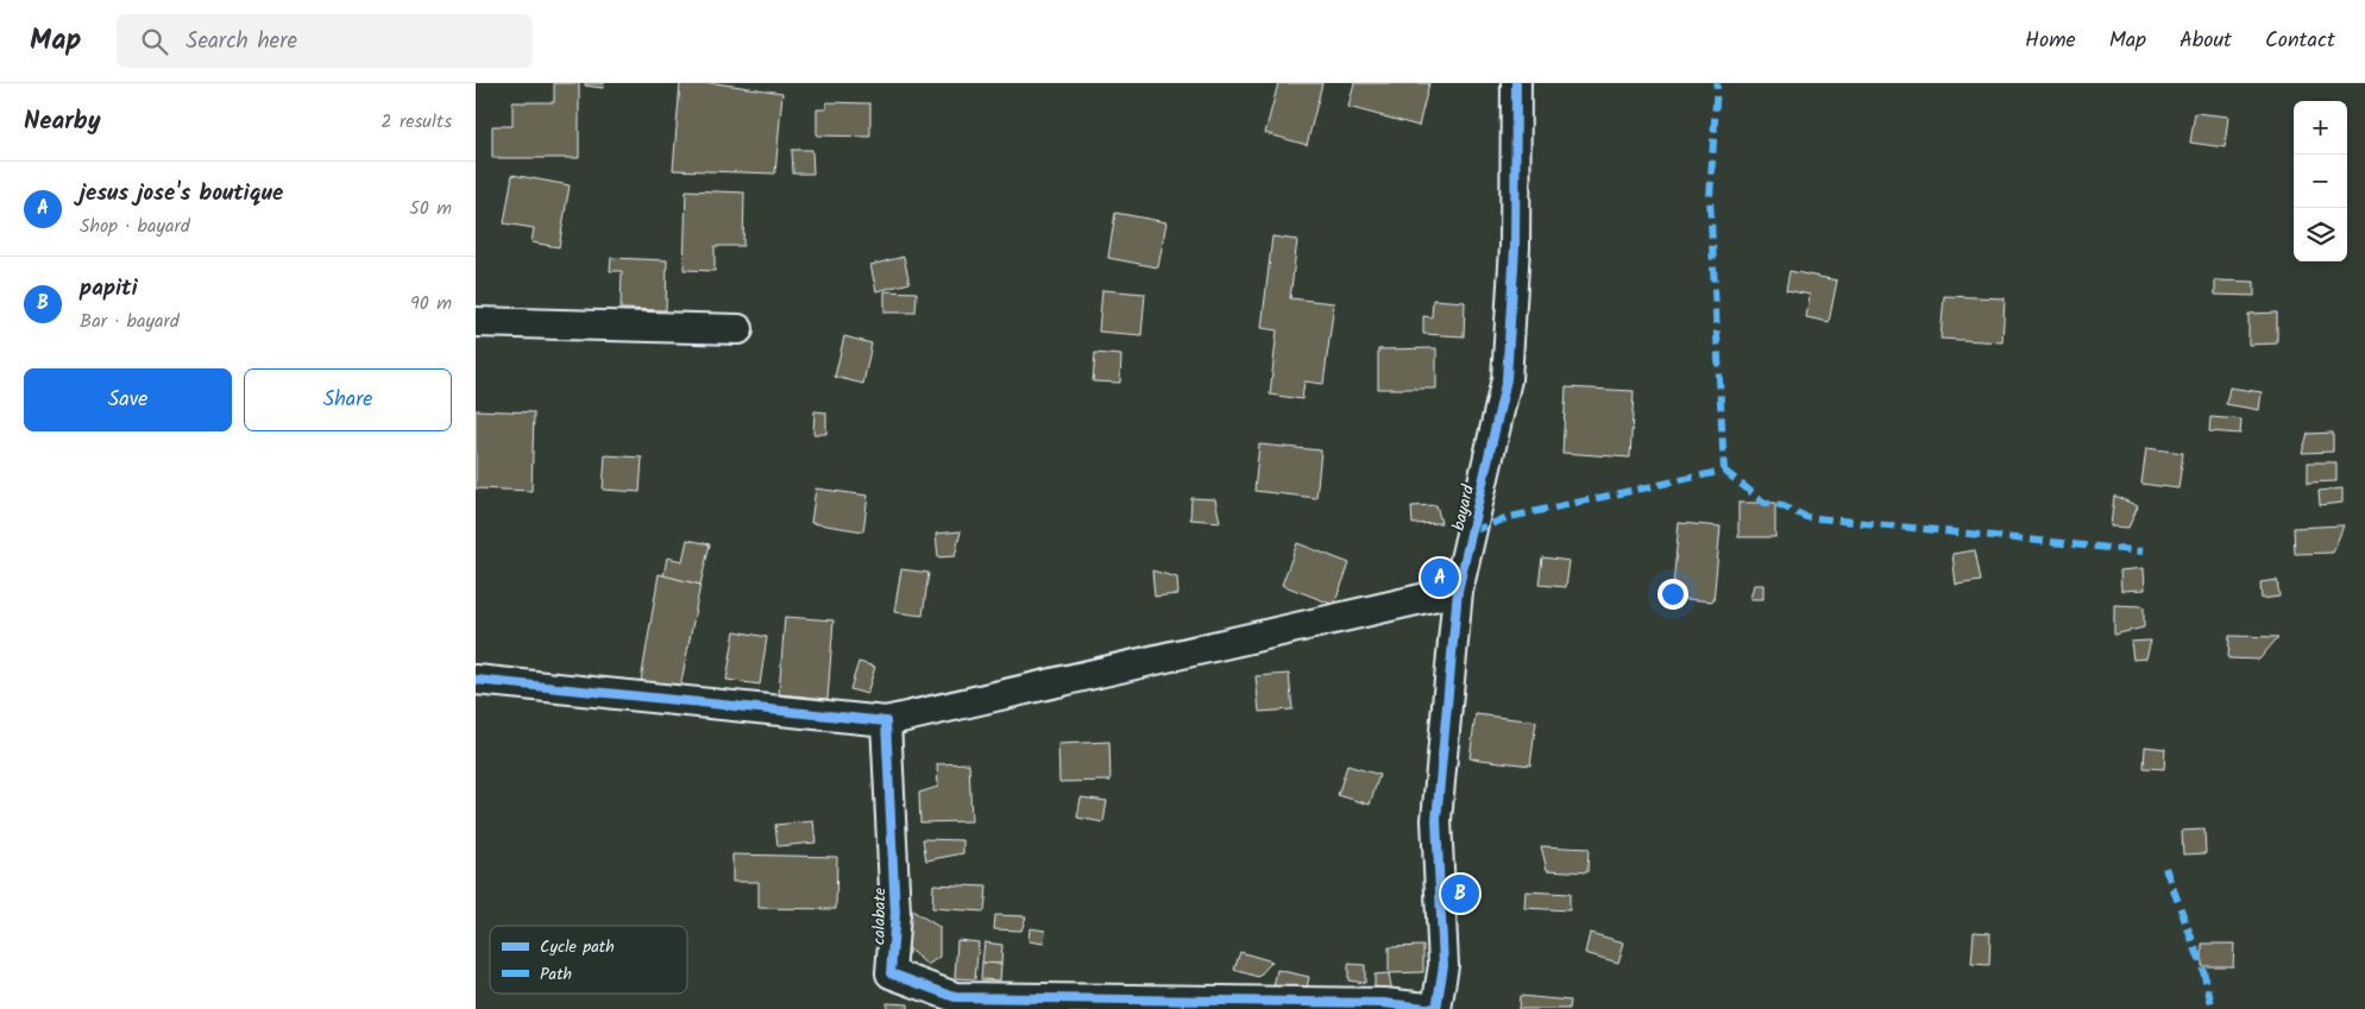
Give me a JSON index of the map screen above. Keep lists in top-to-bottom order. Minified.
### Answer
{"streets":{"street":["bayard","calabate"]},"crossings":[["bayard","calabate"]],"legend":["Cycle path","Path"],"page":{"header":"Map","search":"Search here","nav":["Home","Map","About","Contact"],"heading":["Nearby","2 results"],"map_buttons":["+","−"],"list":[{"mark":"A","name":"jesus jose's boutique","note":"Shop · bayard","value":"50 m"},{"mark":"B","name":"papiti","note":"Bar · bayard","value":"90 m"}],"buttons":["Save","Share"],"pins":["A","B"]}}
